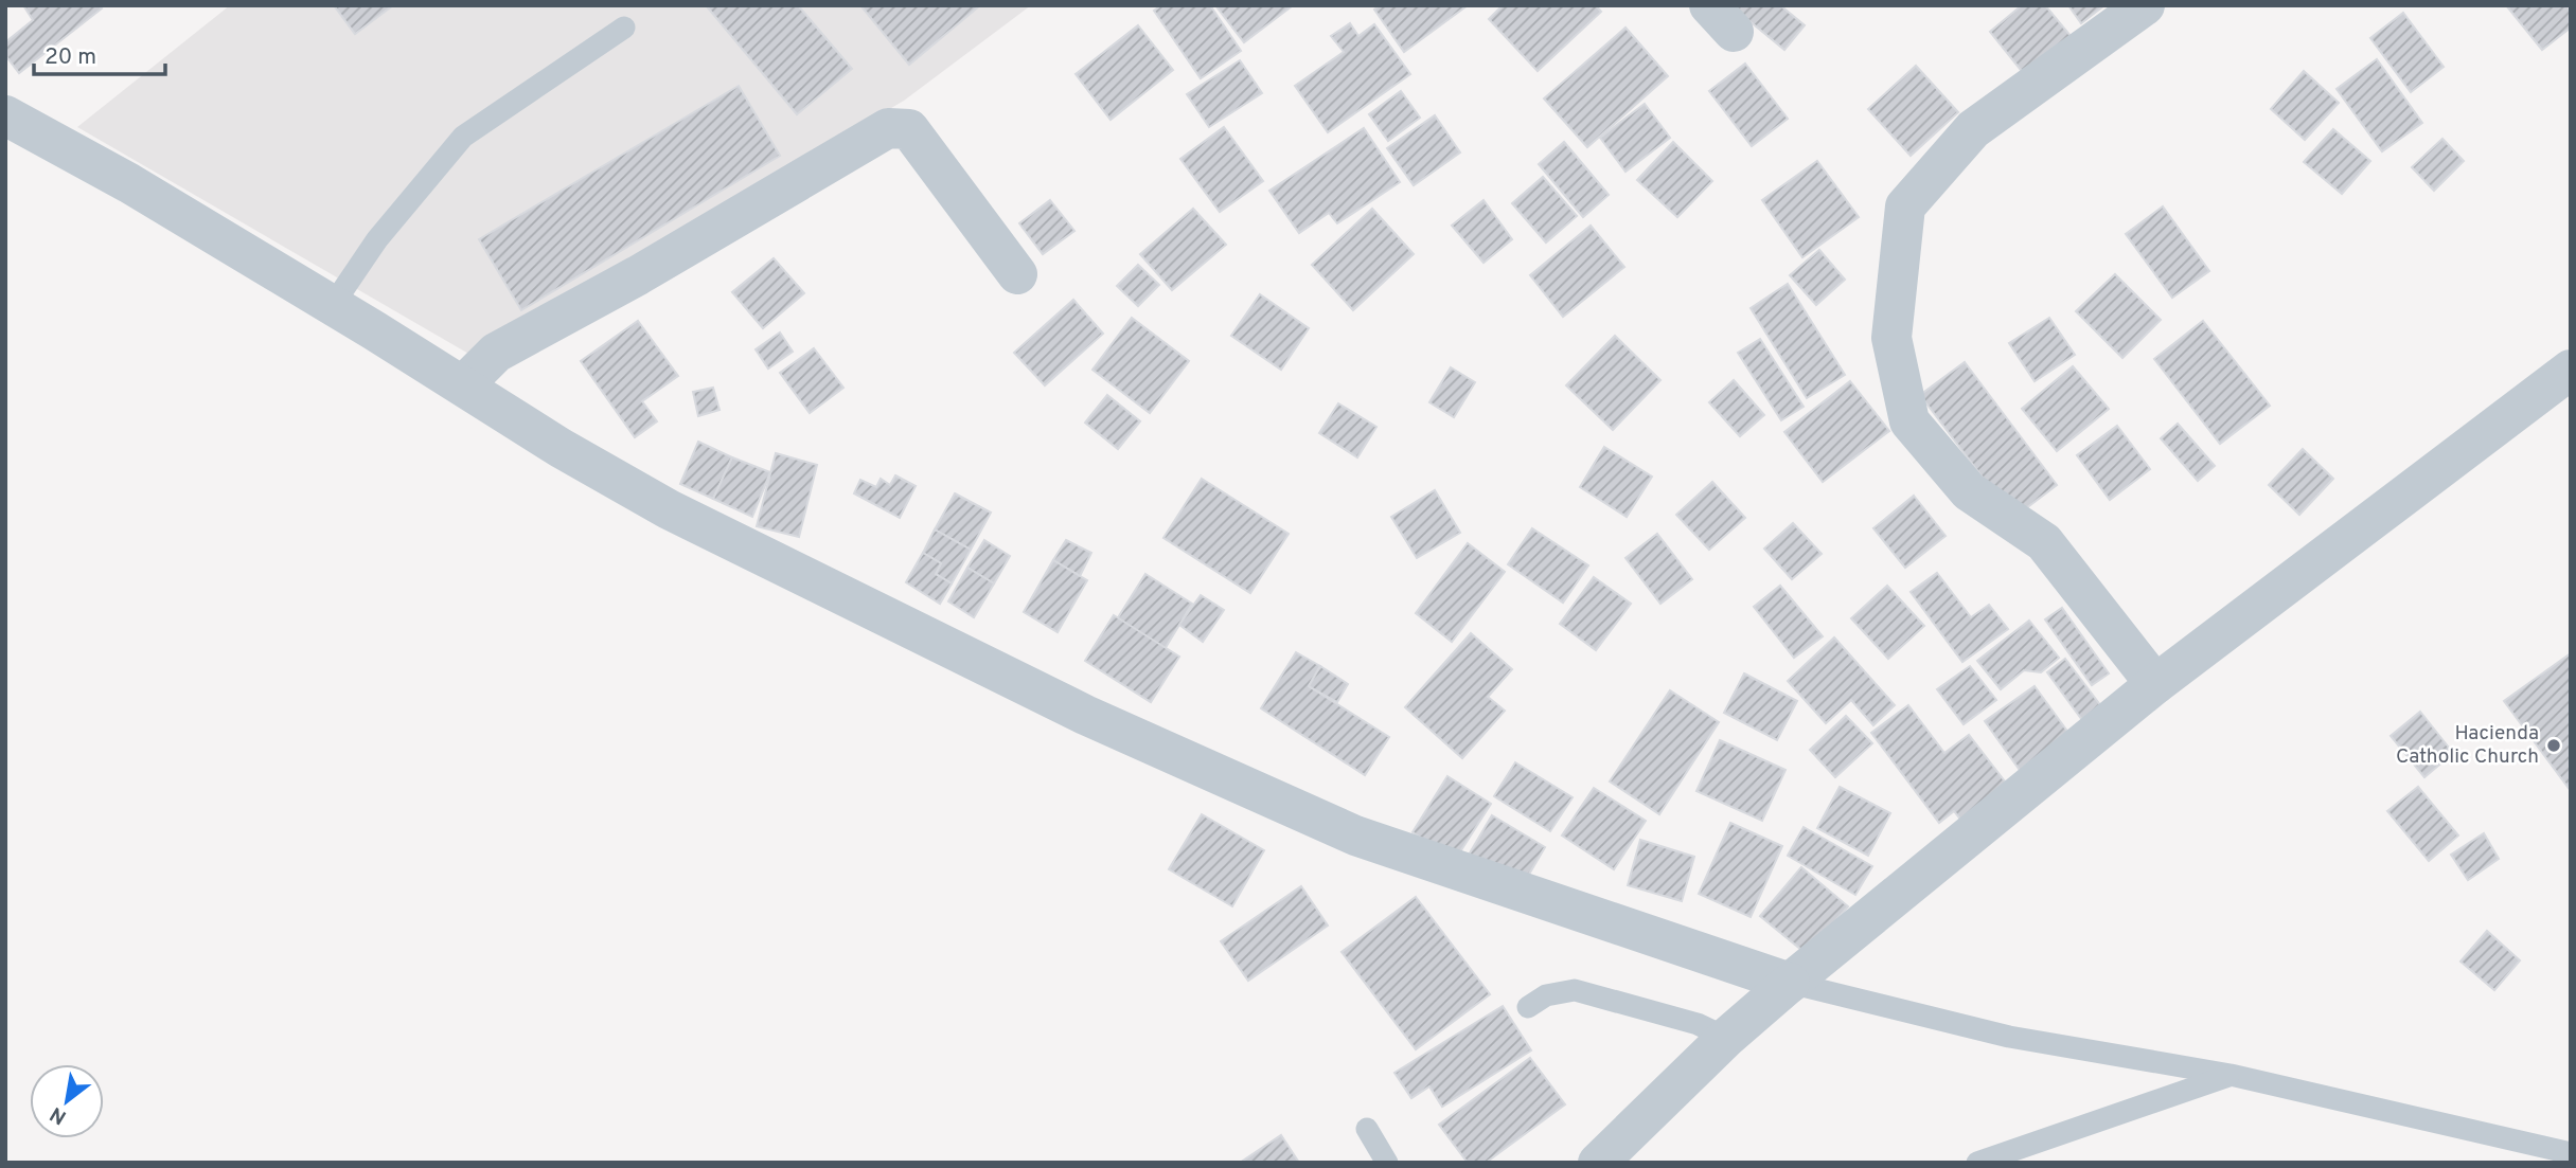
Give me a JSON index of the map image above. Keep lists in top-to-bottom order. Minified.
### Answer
{"places":["Hacienda Catholic Church"],"scale_bar":"20 m","north":"bottom left"}
